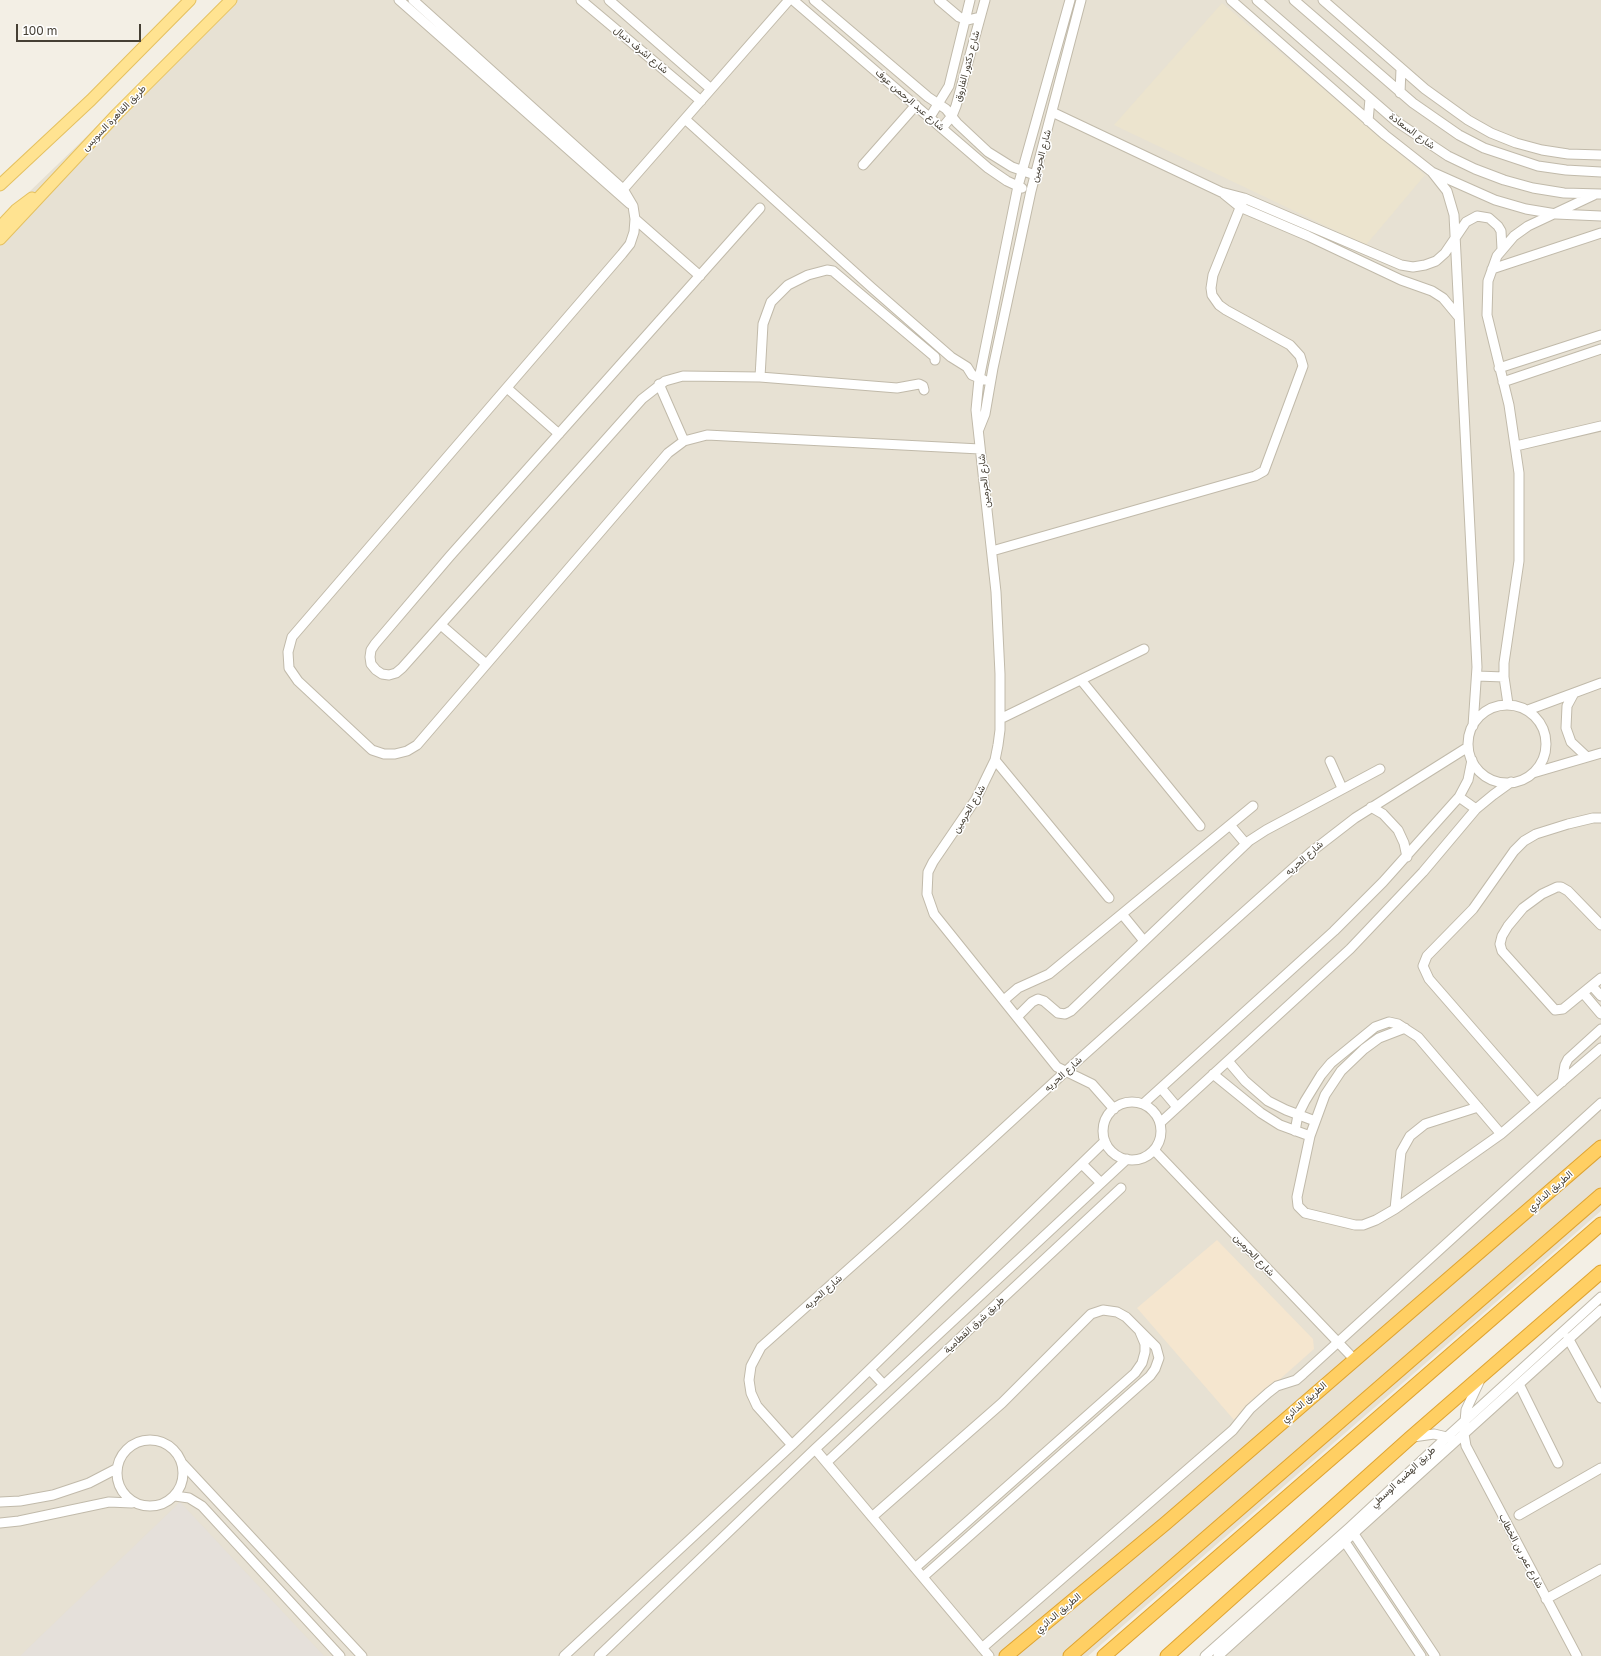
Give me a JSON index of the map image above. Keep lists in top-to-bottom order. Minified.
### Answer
{"streets":{"highway":["الطريق الدائري"],"main road":["طريق القاهرة السويس"],"street":["شارع اشرف دنيال","شارع دكتور الفاروق","شارع عبد الرحمن عوف","شارع السعادة","شارع الحرمين","شارع الحريه","طريق شرق القطامية","طريق الهضبه الوسطي","شارع عمر بن الخطاب"]},"crossings":[["شارع دكتور الفاروق","شارع عبد الرحمن عوف"],["شارع عبد الرحمن عوف","شارع الحرمين"],["شارع الحرمين","شارع الحريه"],["شارع الحرمين","الطريق الدائري"],["طريق الهضبه الوسطي","شارع عمر بن الخطاب"]],"scale_bar":"100 m"}
